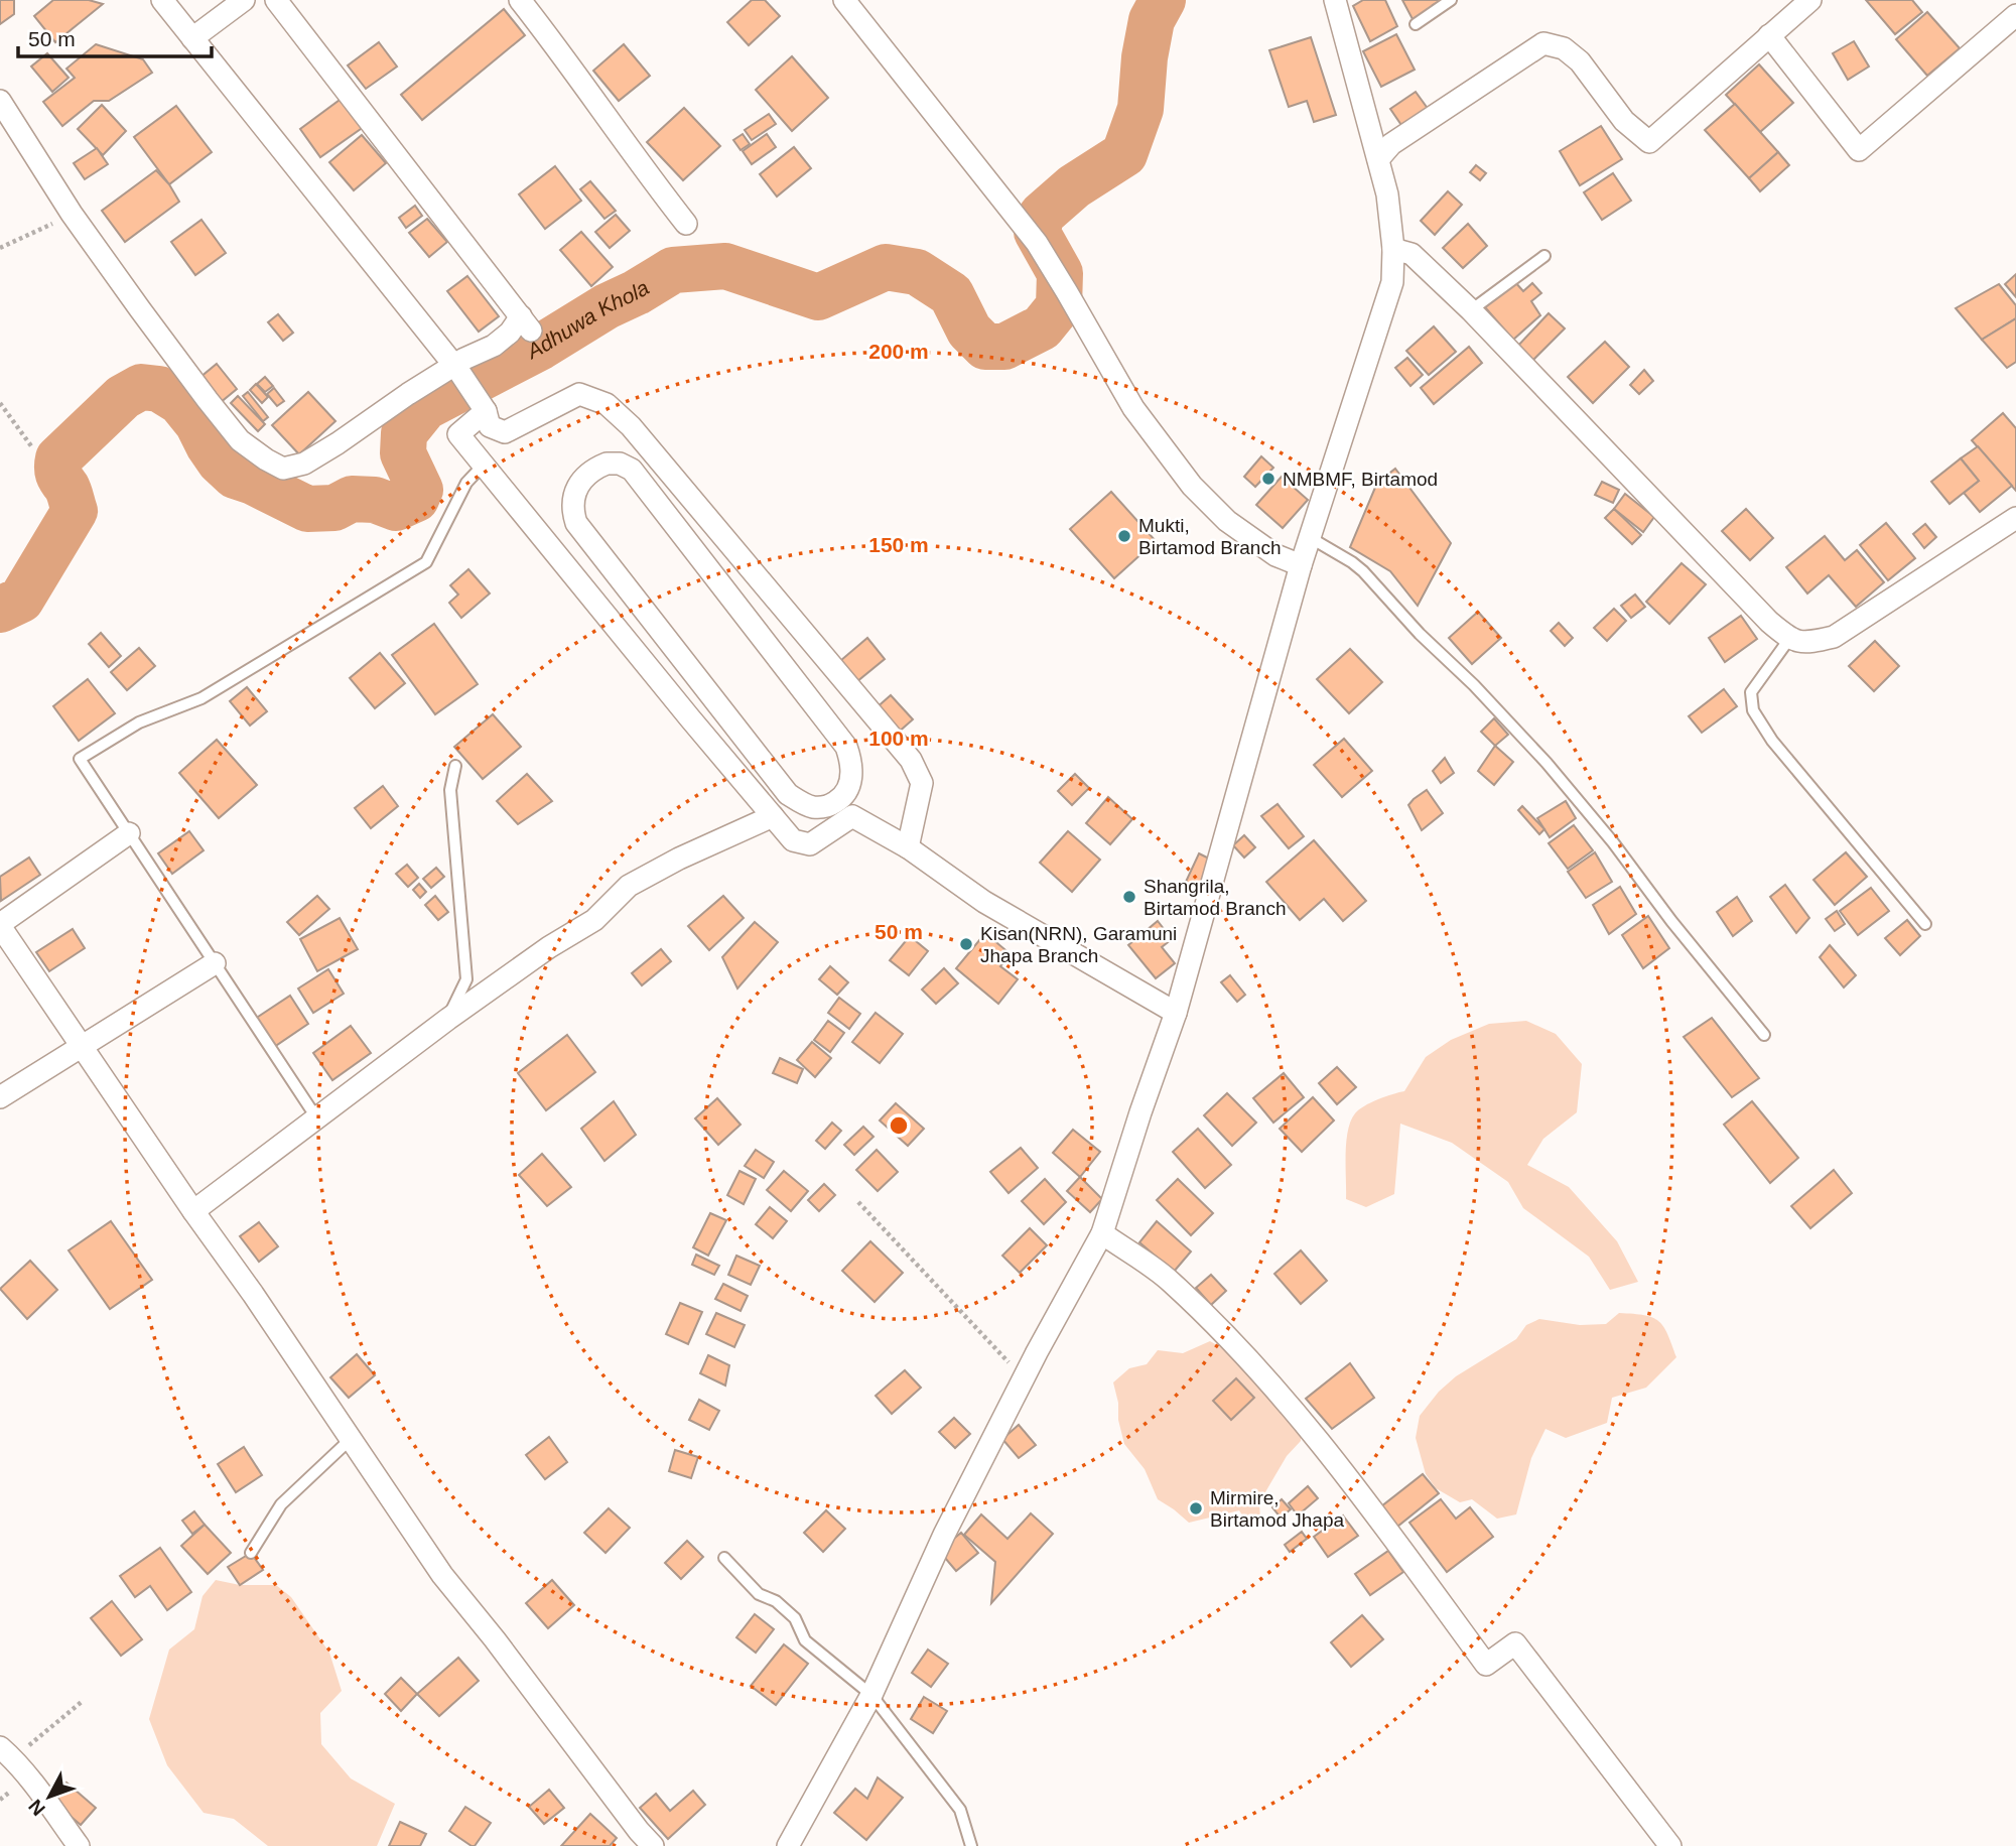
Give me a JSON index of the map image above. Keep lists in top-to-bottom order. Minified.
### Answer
{"water":["Adhuwa Khola"],"places":["NMBMF, Birtamod","Mukti, Birtamod Branch","Shangrila, Birtamod Branch","Kisan(NRN), Garamuni Jhapa Branch","Mirmire, Birtamod Jhapa"],"scale_bar":"50 m","north":"bottom left","rings":["200 m","150 m","100 m","50 m"]}
